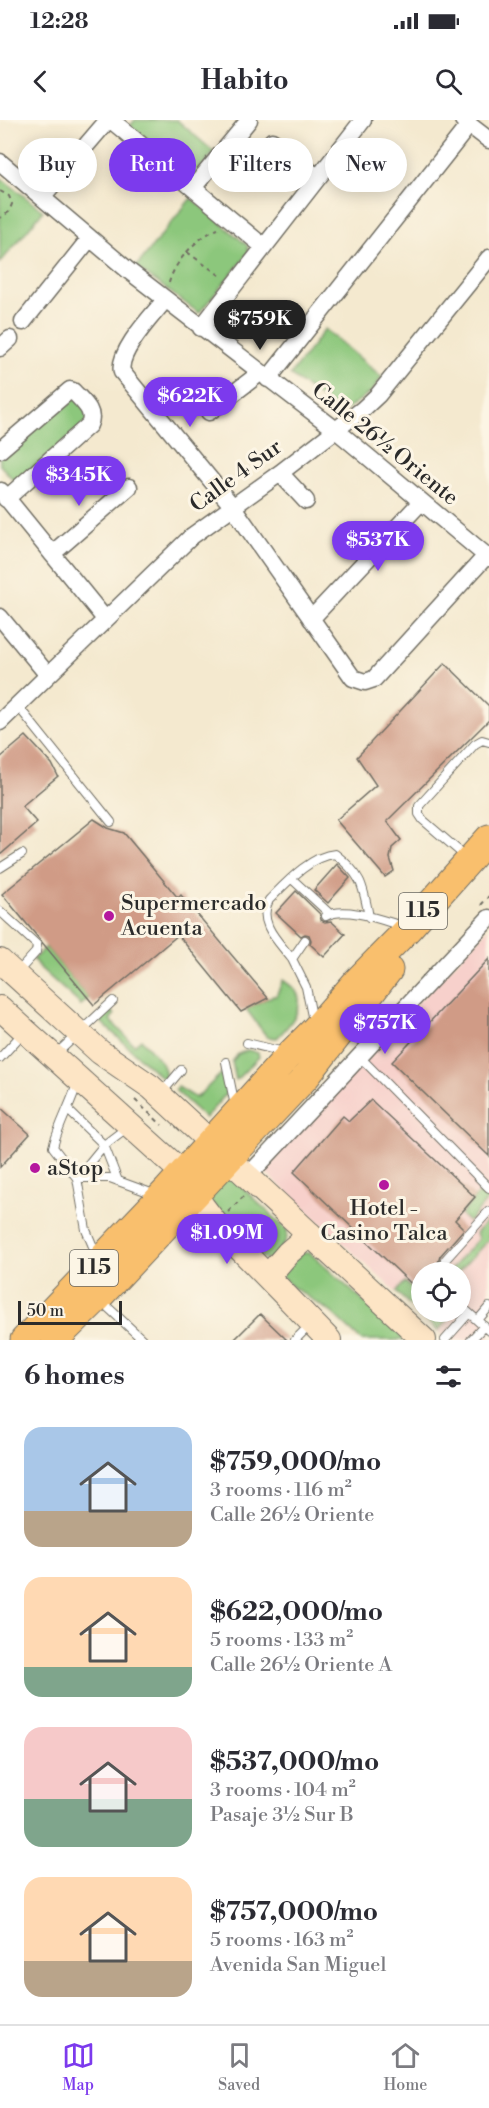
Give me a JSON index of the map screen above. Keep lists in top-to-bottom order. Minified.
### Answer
{"streets":{"highway":["115"],"street":["Calle 26½ Oriente","Calle 4 Sur"]},"crossings":[["Calle 26½ Oriente","Calle 4 Sur"]],"places":["Supermercado Acuenta","aStop","Hotel - Casino Talca"],"scale_bar":"50 m","page":{"status":"12:28","header":"Habito","chip":["Buy","Rent","Filters","New"],"price":["$759K","$622K","$345K","$537K","$757K","$1.09M"],"scale":"50 m","heading":"6 homes","list":[{"name":"$759,000/mo","note":"3 rooms · 116 m² · Calle 26½ Oriente"},{"name":"$622,000/mo","note":"5 rooms · 133 m² · Calle 26½ Oriente A"},{"name":"$537,000/mo","note":"3 rooms · 104 m² · Pasaje 3½ Sur B"},{"name":"$757,000/mo","note":"5 rooms · 163 m² · Avenida San Miguel"}],"tabs":["Map","Saved","Home"]}}
